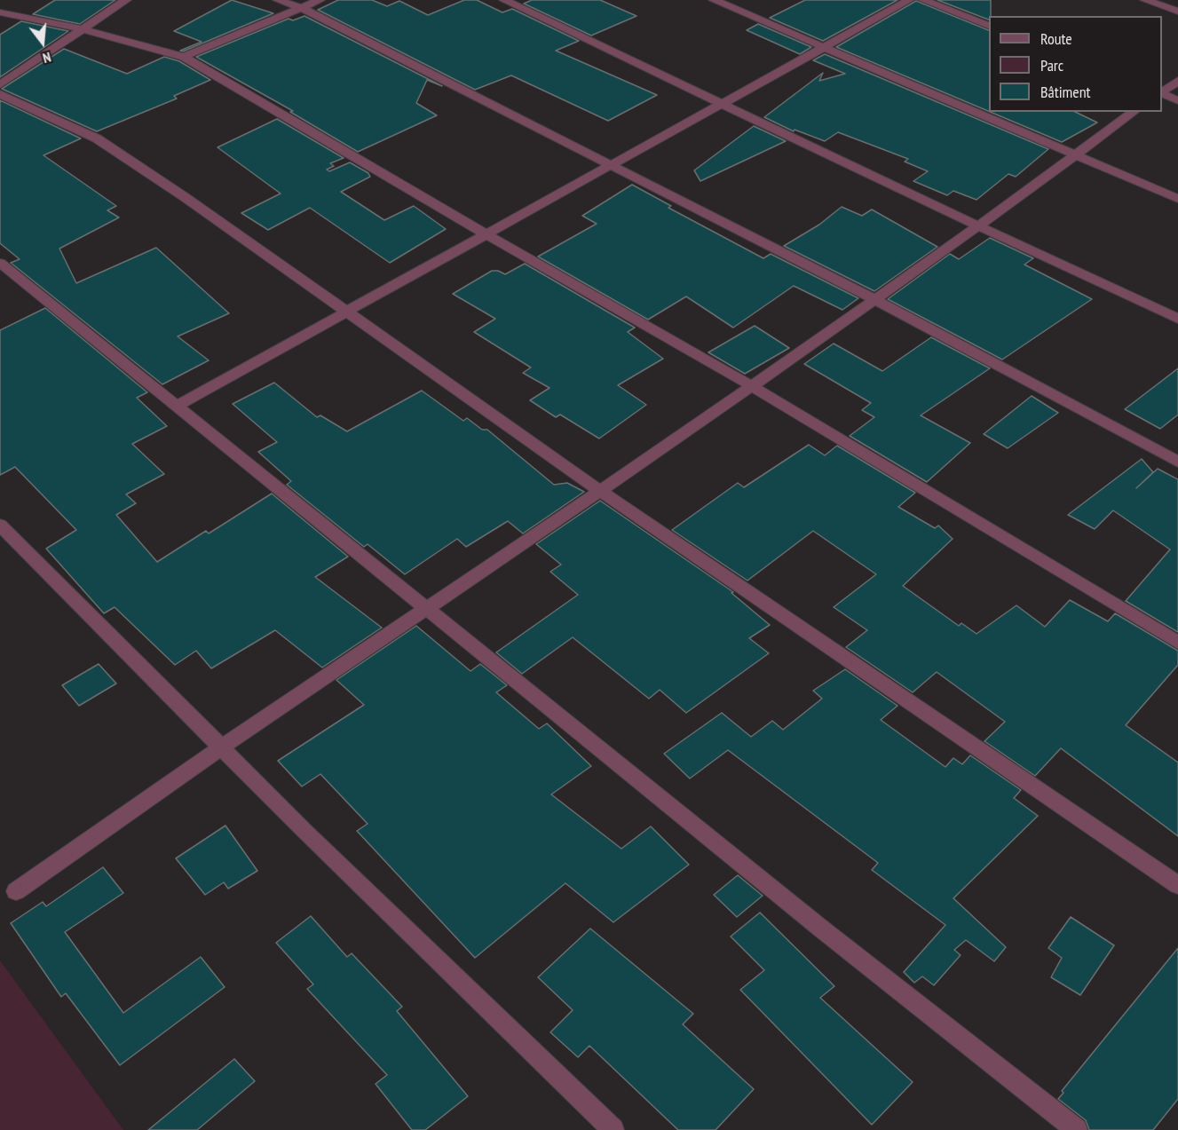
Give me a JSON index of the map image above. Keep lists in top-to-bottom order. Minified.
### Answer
{"legend":["Route","Parc","Bâtiment"],"north":"bottom"}
